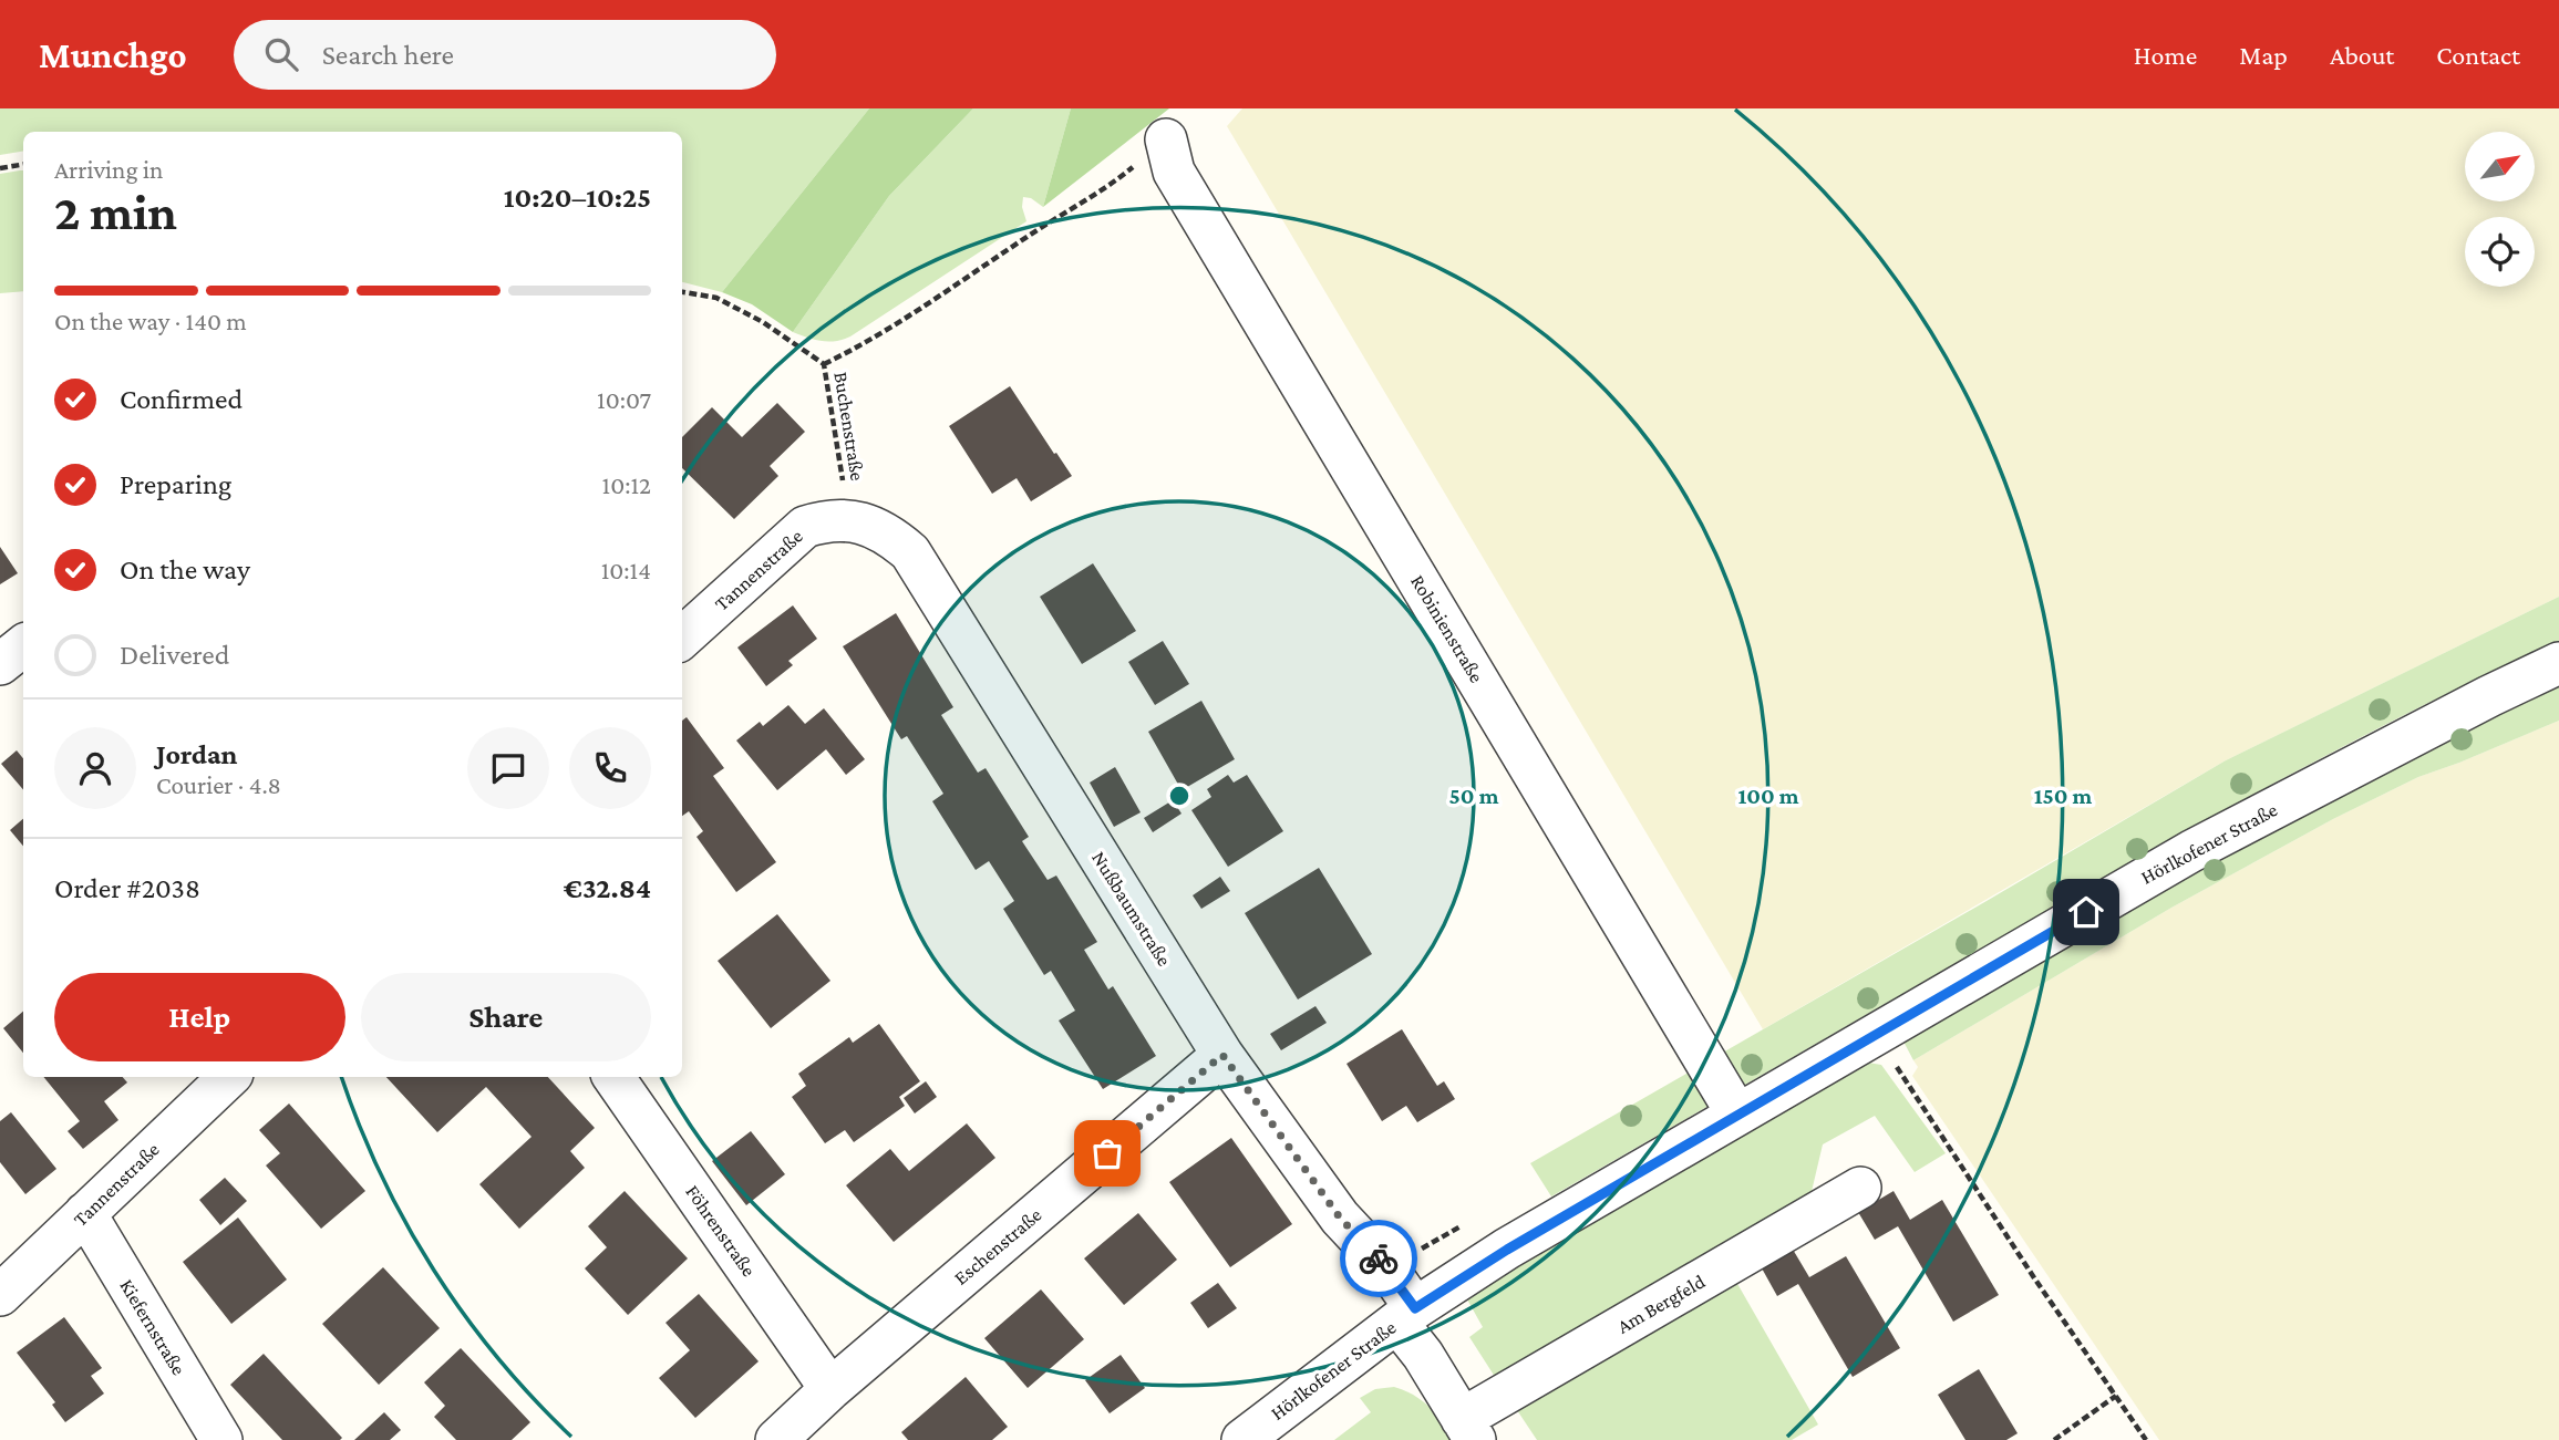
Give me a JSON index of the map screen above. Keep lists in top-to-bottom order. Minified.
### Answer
{"streets":{"street":["Tannenstraße","Robinienstraße","Hörlkofener Straße","Nußbaumstraße","Föhrenstraße","Eschenstraße","Am Bergfeld","Kiefernstraße"],"path":["Buchenstraße"]},"crossings":[["Buchenstraße","Tannenstraße"],["Buchenstraße","Nußbaumstraße"],["Tannenstraße","Nußbaumstraße"],["Tannenstraße","Kiefernstraße"],["Robinienstraße","Hörlkofener Straße"],["Hörlkofener Straße","Nußbaumstraße"],["Hörlkofener Straße","Am Bergfeld"],["Nußbaumstraße","Eschenstraße"],["Nußbaumstraße","Am Bergfeld"],["Föhrenstraße","Eschenstraße"]],"north":"top right","page":{"header":"Munchgo","search":"Search here","nav":["Home","Map","About","Contact"],"heading":["2 min","Arriving in","10:20–10:25"],"panel":["Jordan","Courier · 4.8","Order #2038","€32.84"],"bar":"On the way · 140 m","list":[["Confirmed","10:07"],["Preparing","10:12"],["On the way","10:14"],"Delivered"],"buttons":["Help","Share"]},"rings":["50 m","100 m","150 m"]}
